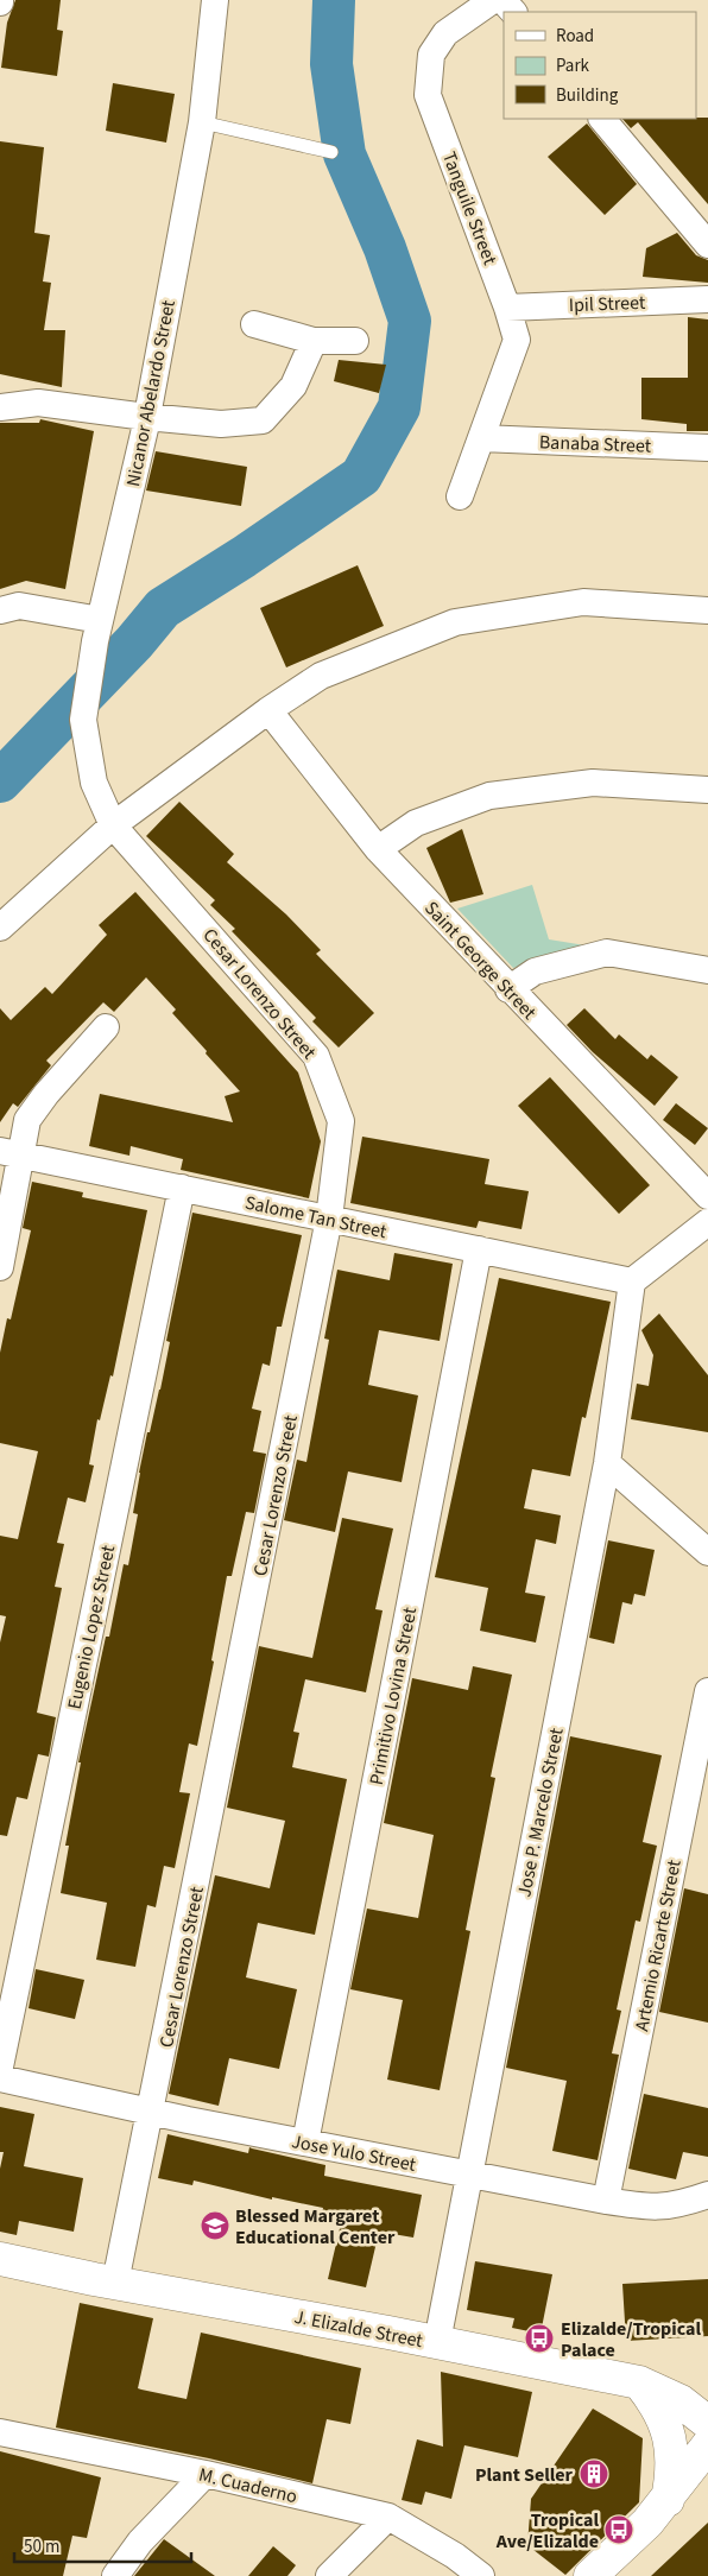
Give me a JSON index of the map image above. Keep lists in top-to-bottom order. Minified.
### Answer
{"streets":{"street":["Tanguile Street","Ipil Street","Nicanor Abelardo Street","Banaba Street","Saint George Street","Cesar Lorenzo Street","Salome Tan Street","Eugenio Lopez Street","Primitivo Lovina Street","Jose P. Marcelo Street","Artemio Ricarte Street","Jose Yulo Street","J. Elizalde Street","M. Cuaderno"]},"crossings":[["Tanguile Street","Ipil Street"],["Tanguile Street","Banaba Street"],["Nicanor Abelardo Street","Cesar Lorenzo Street"],["Cesar Lorenzo Street","Salome Tan Street"],["Cesar Lorenzo Street","Jose Yulo Street"],["Cesar Lorenzo Street","J. Elizalde Street"],["Salome Tan Street","Eugenio Lopez Street"],["Salome Tan Street","Primitivo Lovina Street"],["Salome Tan Street","Jose P. Marcelo Street"],["Primitivo Lovina Street","Jose Yulo Street"],["Jose P. Marcelo Street","Jose Yulo Street"],["Jose P. Marcelo Street","J. Elizalde Street"],["Artemio Ricarte Street","Jose Yulo Street"]],"places":{"school or university":["Blessed Margaret Educational Center"],"bus stop":["Elizalde/Tropical Palace","Tropical Ave/Elizalde"],"building":["Plant Seller"]},"legend":["Road","Park","Building"],"scale_bar":"50 m"}
